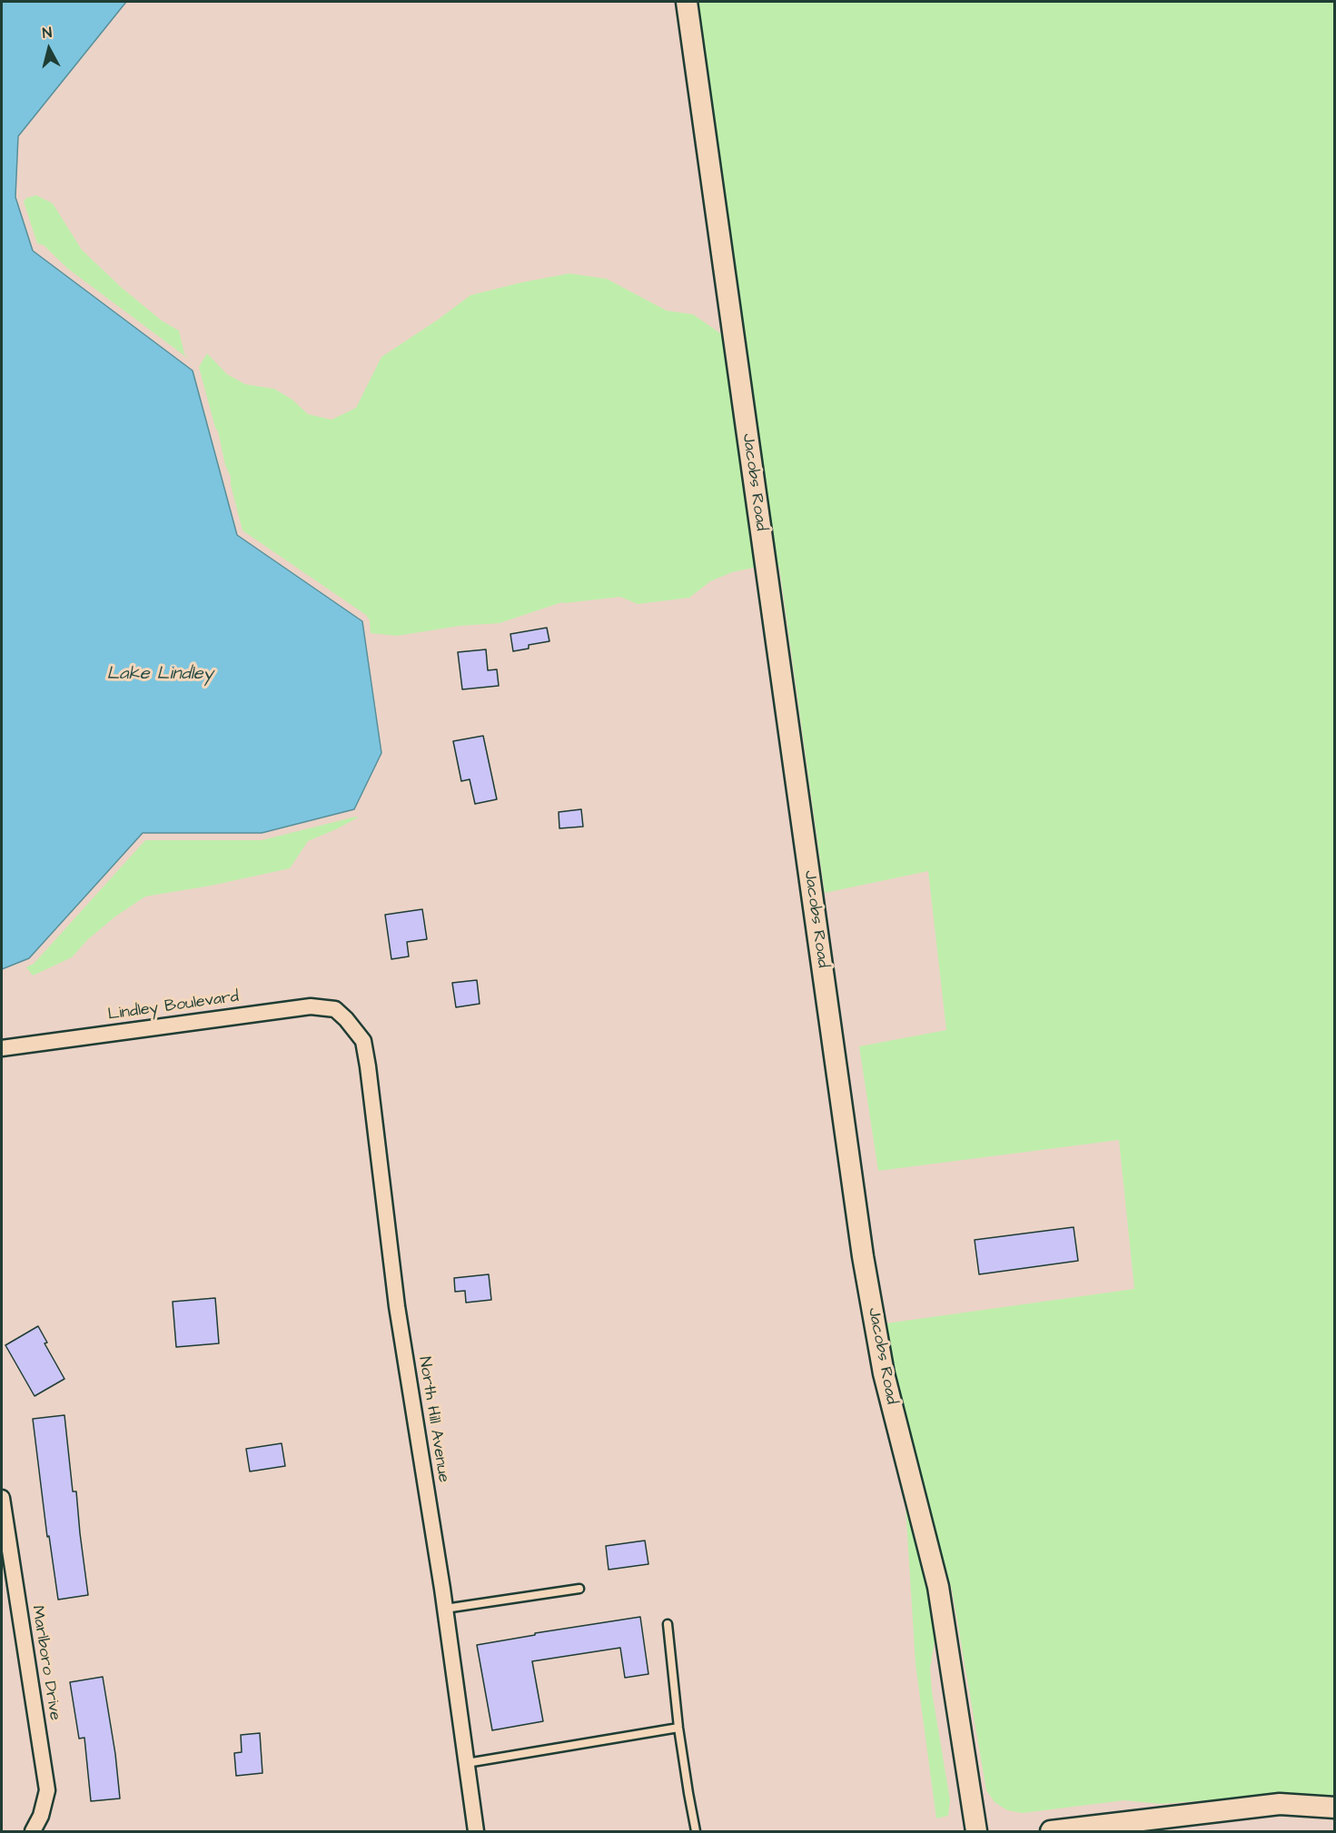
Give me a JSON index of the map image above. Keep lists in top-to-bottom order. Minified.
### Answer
{"streets":{"street":["Jacobs Road","Lindley Boulevard","North Hill Avenue","Marlboro Drive"]},"crossings":[["Lindley Boulevard","North Hill Avenue"]],"water":["Lake Lindley"],"north":"top"}
